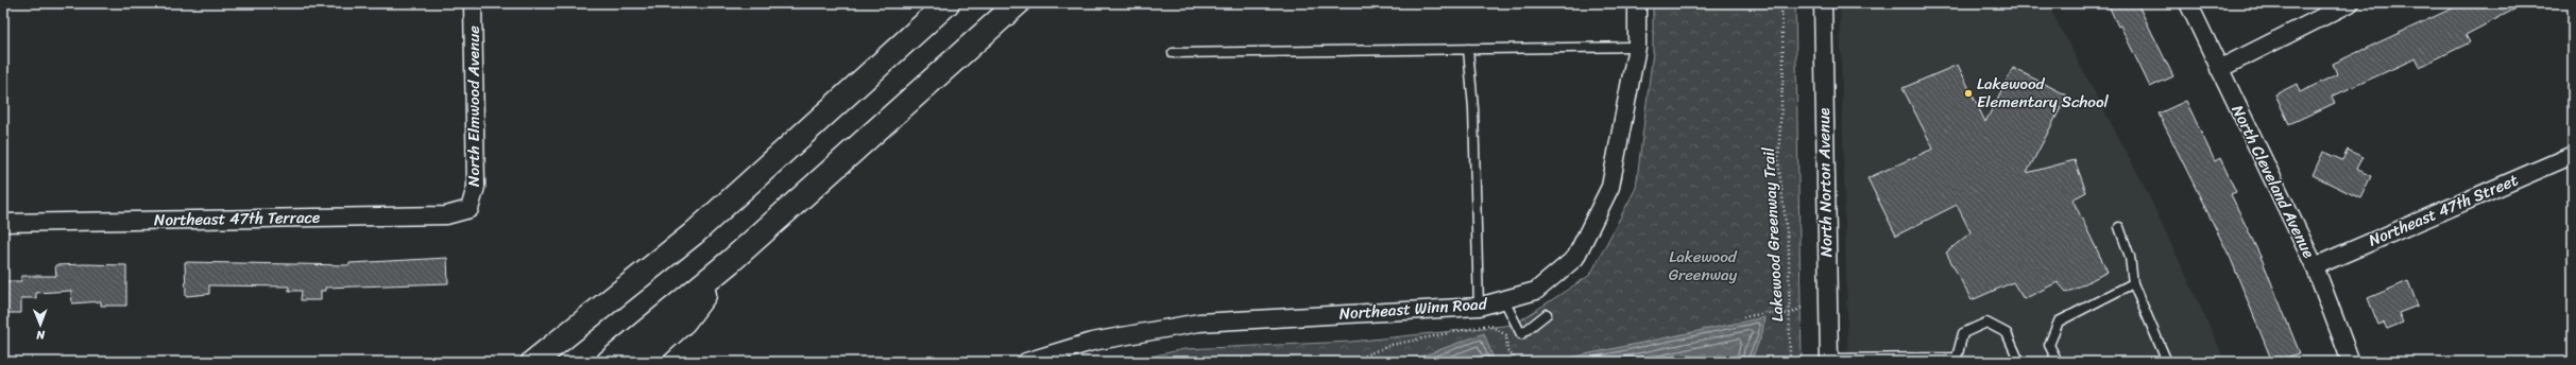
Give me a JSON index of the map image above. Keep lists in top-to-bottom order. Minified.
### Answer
{"streets":{"street":["North Elmwood Avenue","North Cleveland Avenue","North Norton Avenue","Northeast 47th Street","Northeast 47th Terrace","Northeast Winn Road"],"path":["Lakewood Greenway Trail"]},"crossings":[["North Elmwood Avenue","Northeast 47th Terrace"],["North Cleveland Avenue","Northeast 47th Street"]],"parks":["Lakewood Greenway"],"places":["Lakewood Elementary School"],"north":"bottom"}
